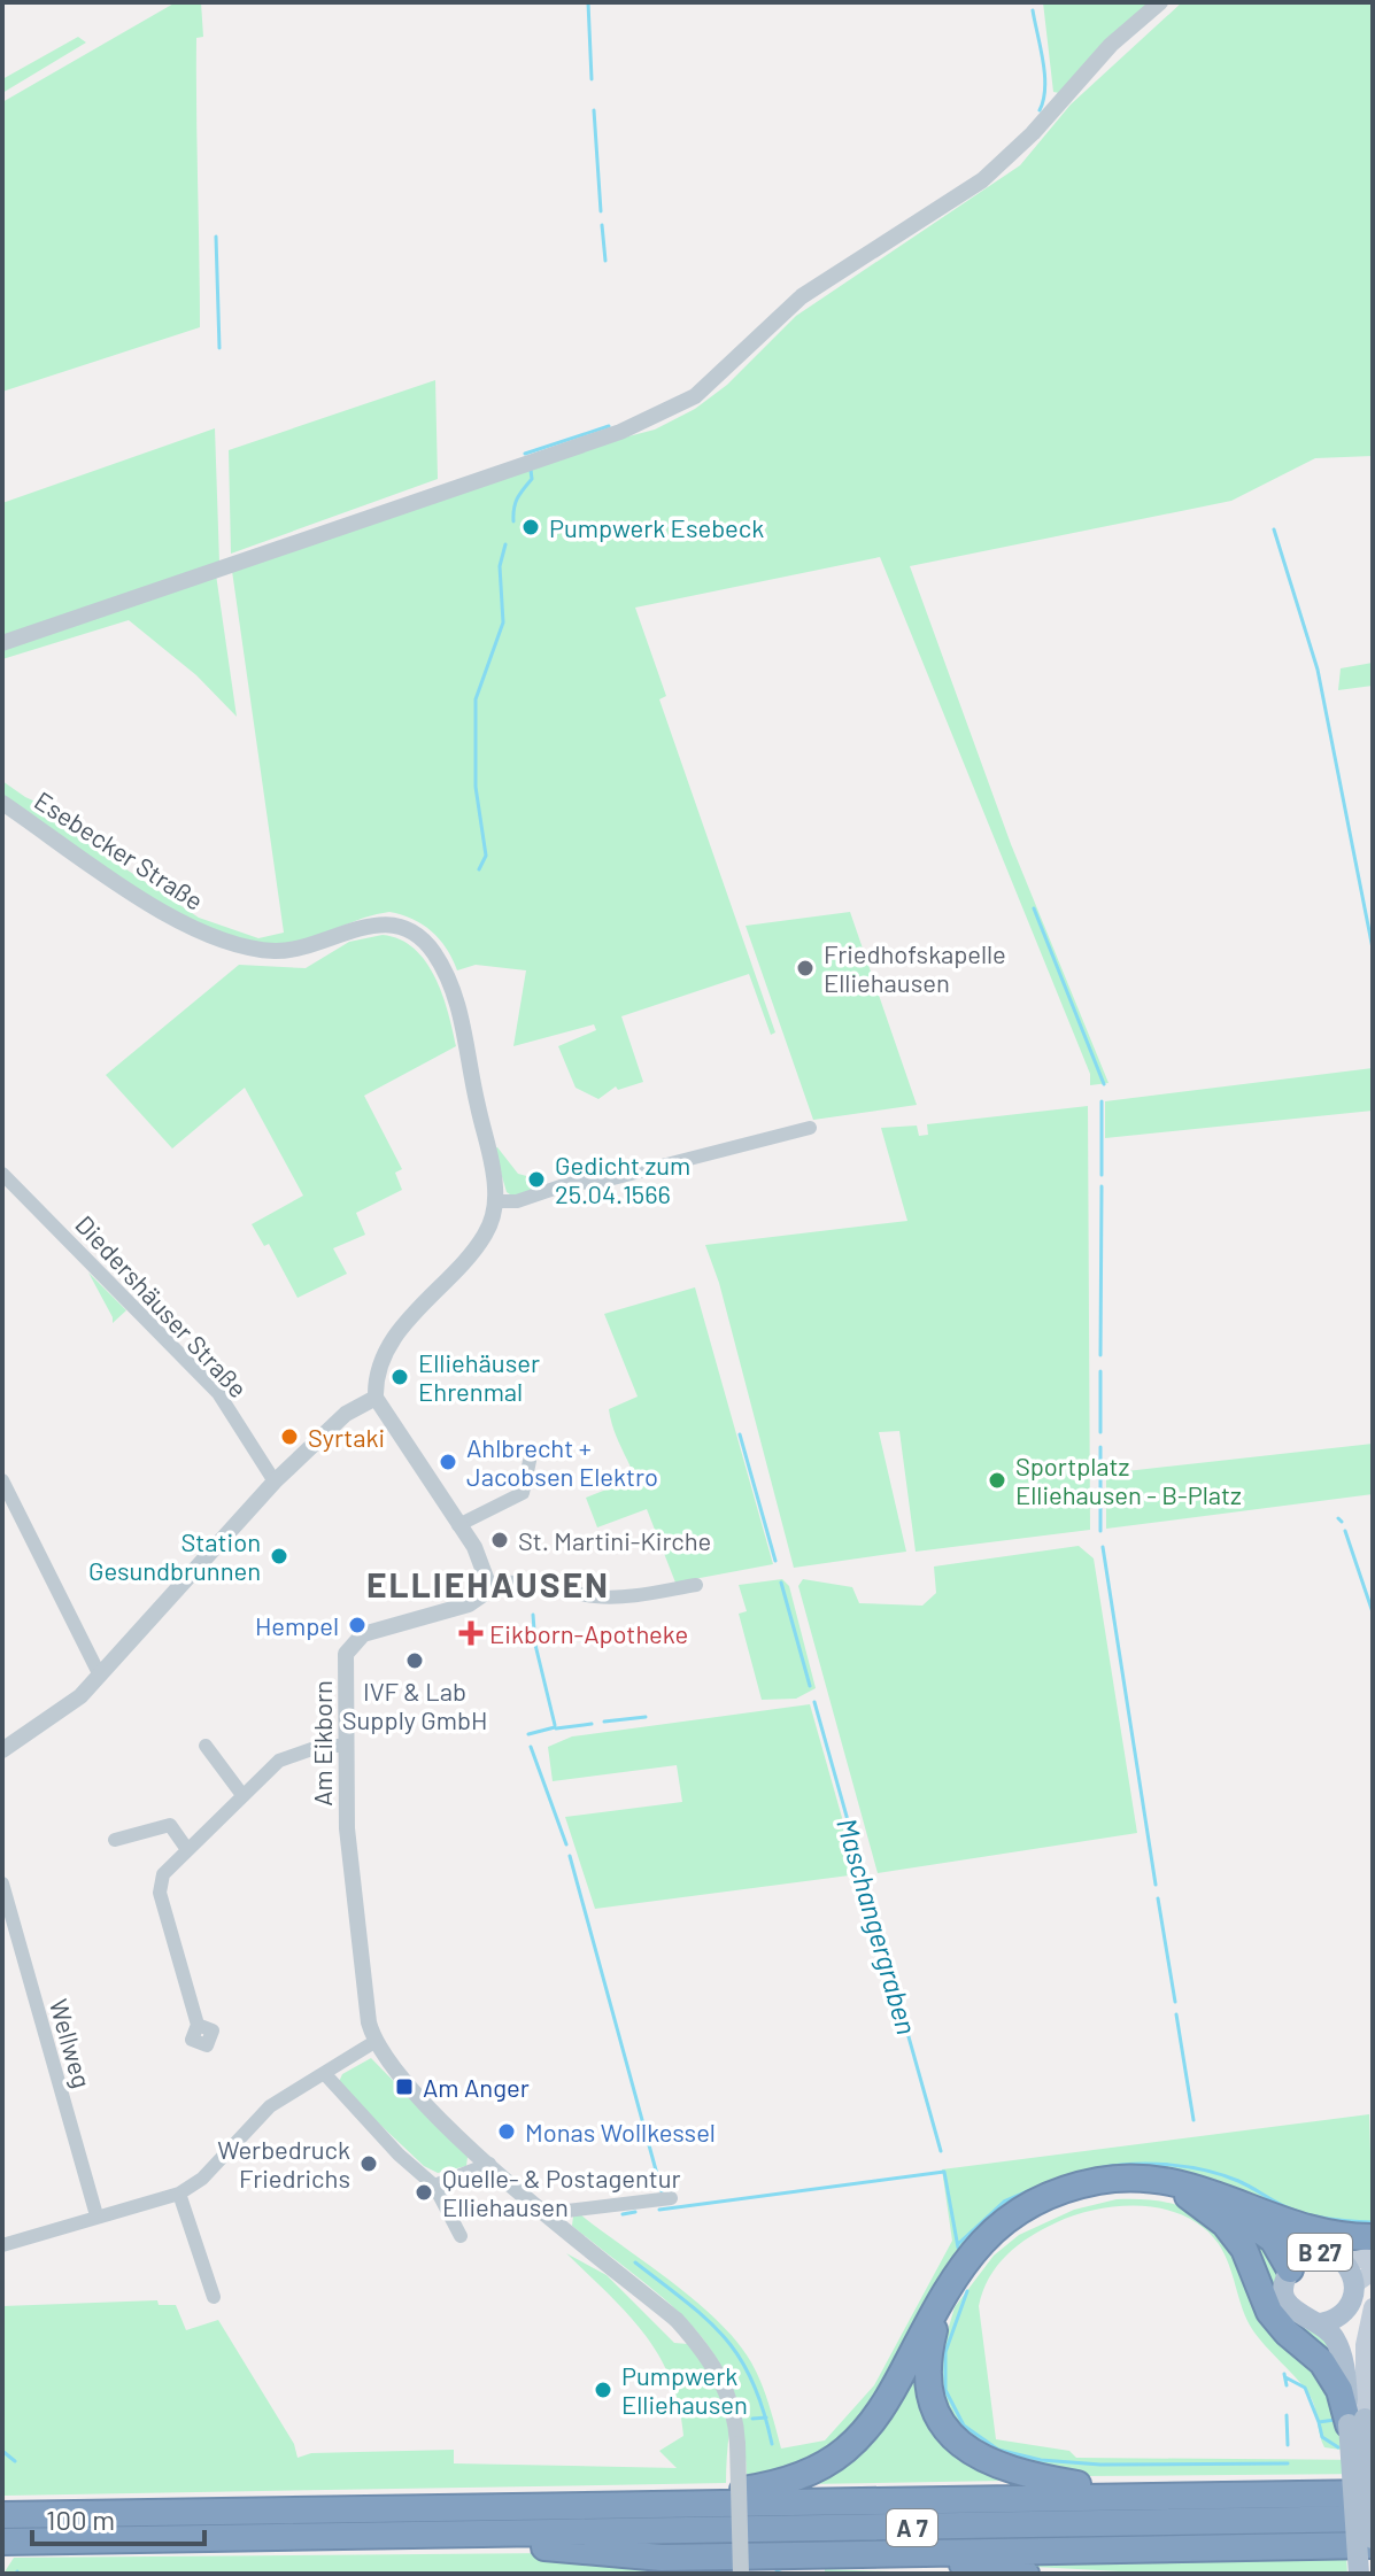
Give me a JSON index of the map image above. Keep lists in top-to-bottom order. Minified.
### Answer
{"streets":{"highway":["A 7"],"main road":["B 27"],"street":["Esebecker Straße","Diedershäuser Straße","Am Eikborn","Wellweg"]},"districts":["ELLIEHAUSEN"],"water":["Maschangergraben"],"places":{"other":["Pumpwerk Esebeck","Friedhofskapelle Elliehausen","Gedicht zum 25.04.1566","Elliehäuser Ehrenmal","Syrtaki","Ahlbrecht + Jacobsen Elektro","Sportplatz Elliehausen - B-Platz","St. Martini-Kirche","Station Gesundbrunnen","Hempel","IVF & Lab Supply GmbH","Monas Wollkessel","Werbedruck Friedrichs","Quelle- & Postagentur Elliehausen","Pumpwerk Elliehausen"],"health":["Eikborn-Apotheke"],"transit":["Am Anger"]},"scale_bar":"100 m"}
